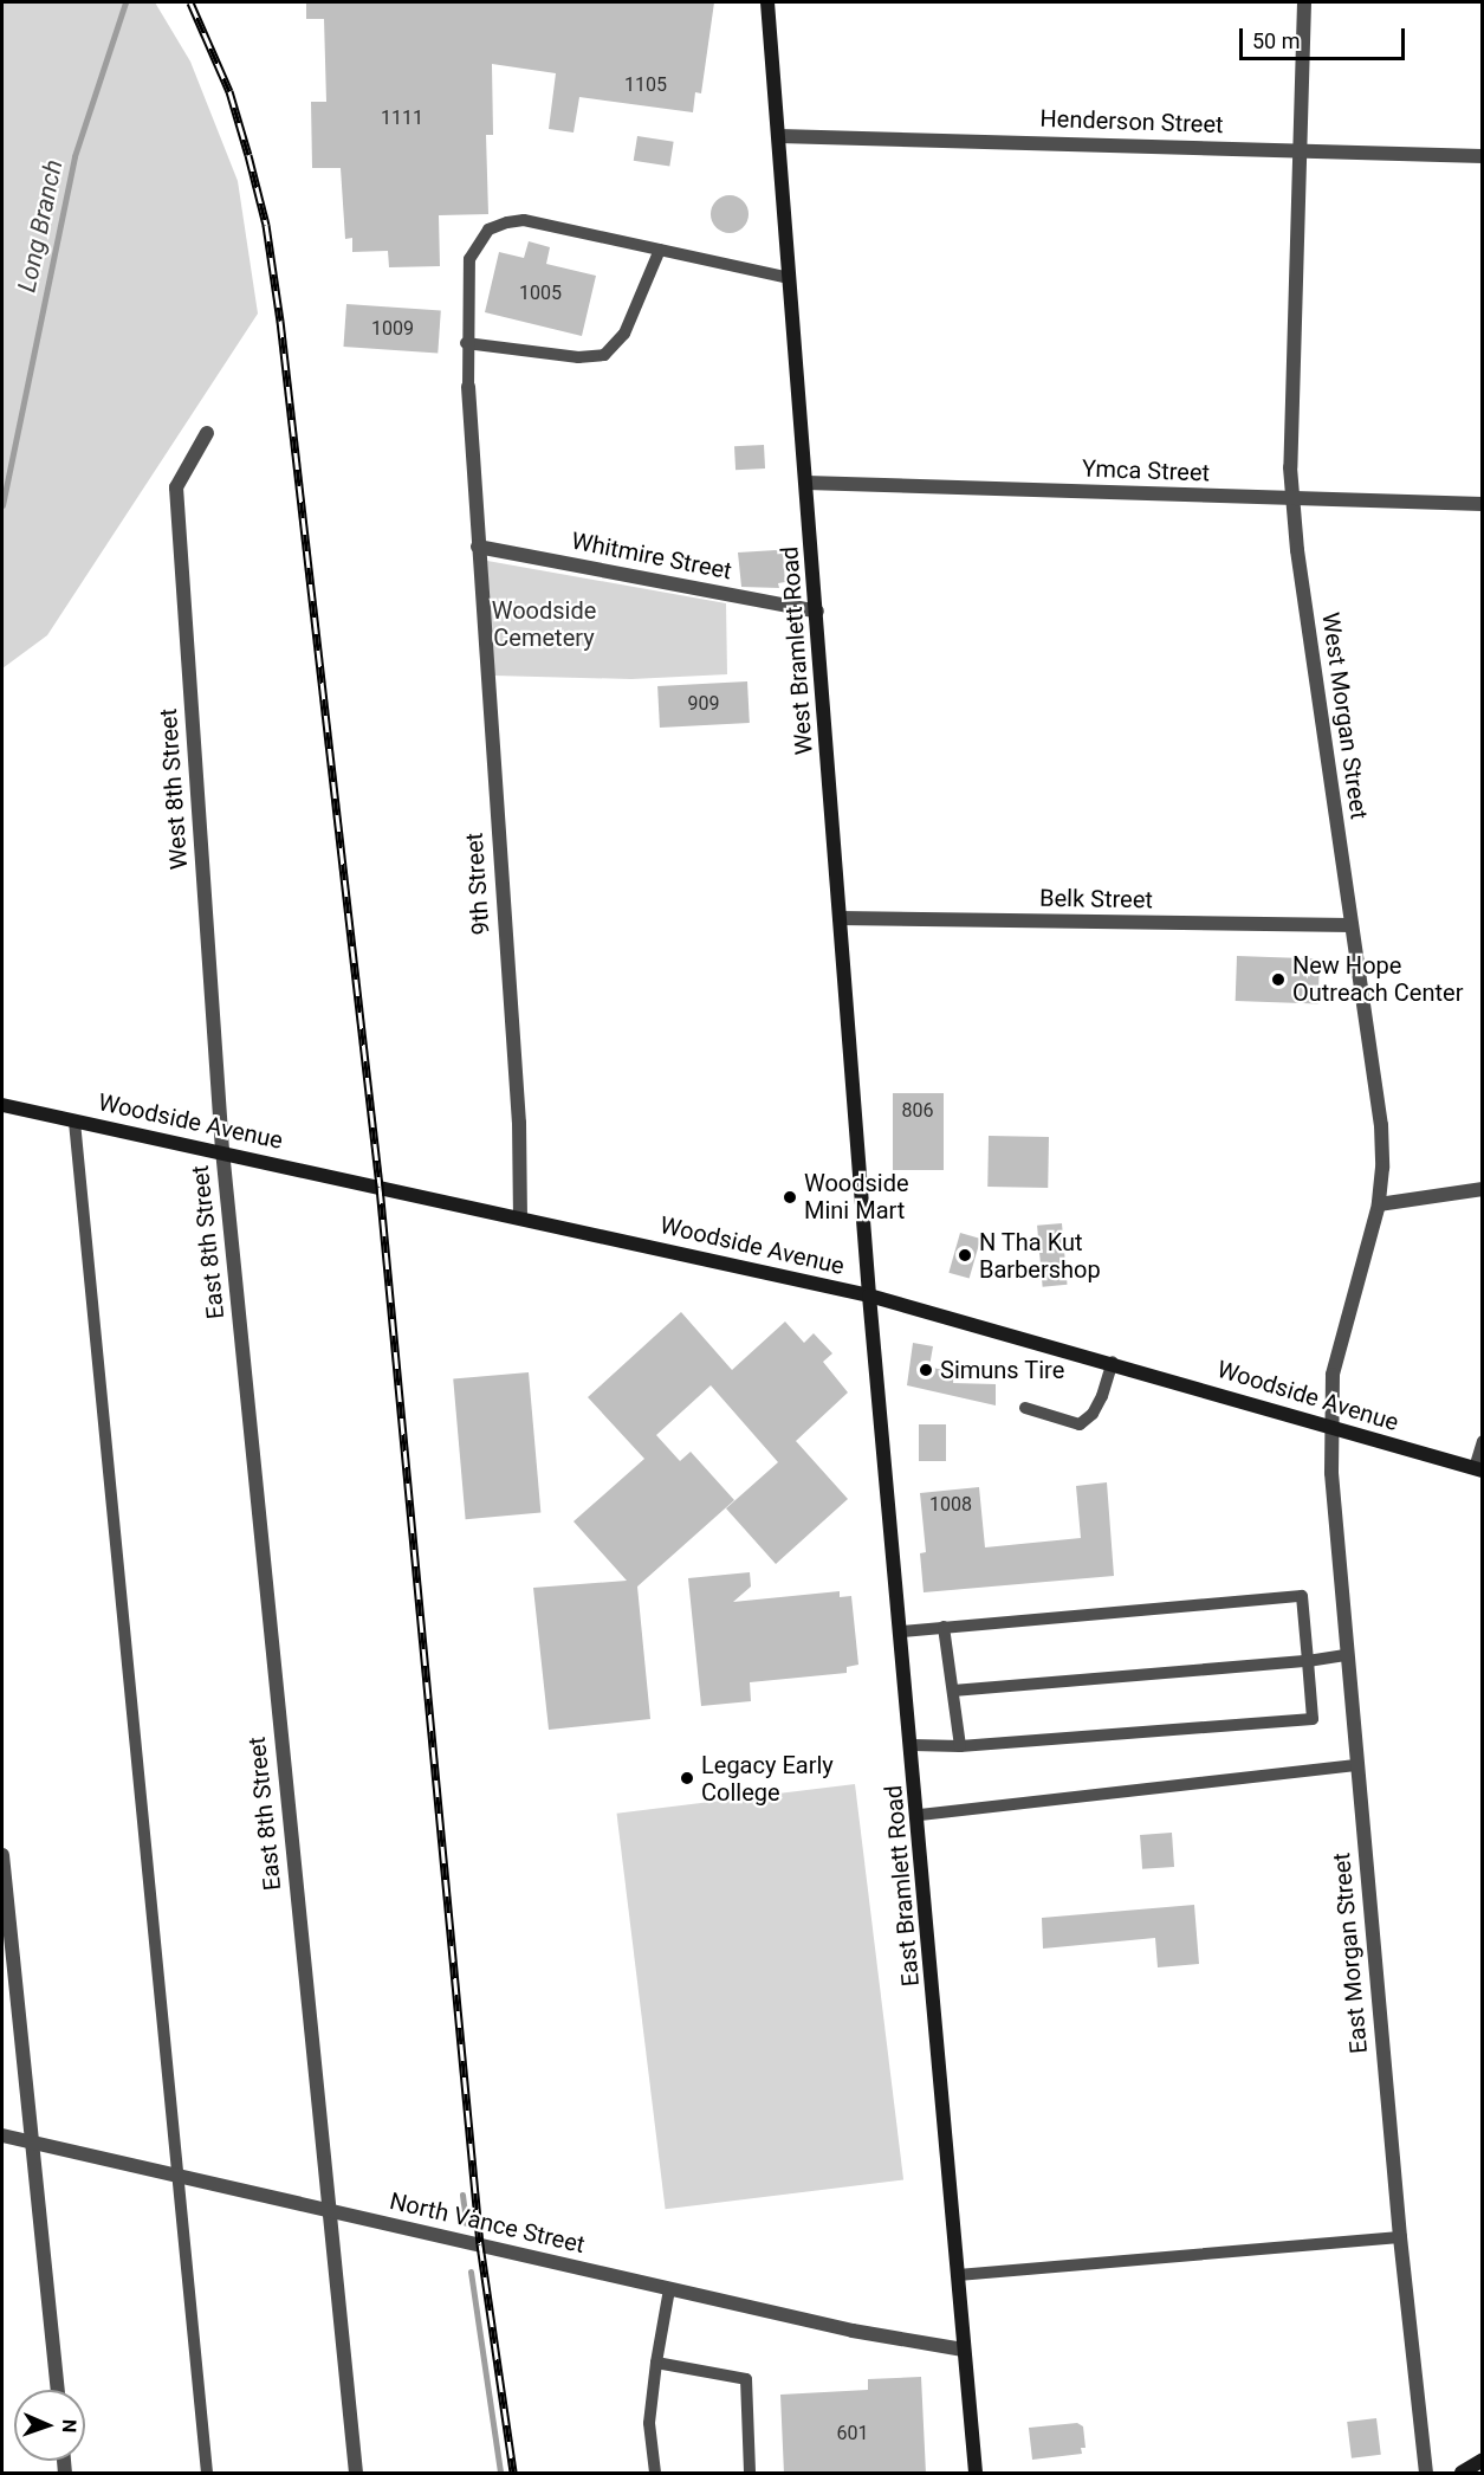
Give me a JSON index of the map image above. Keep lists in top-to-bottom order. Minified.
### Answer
{"streets":{"street":["Henderson Street","Ymca Street","Whitmire Street","West Bramlett Road","West Morgan Street","West 8th Street","9th Street","Belk Street","Woodside Avenue","East 8th Street","East Bramlett Road","East Morgan Street","North Vance Street"]},"crossings":[["Henderson Street","West Bramlett Road"],["Henderson Street","West Morgan Street"],["Ymca Street","West Bramlett Road"],["Ymca Street","West Morgan Street"],["Whitmire Street","West Bramlett Road"],["Whitmire Street","9th Street"],["West Bramlett Road","Belk Street"],["West Bramlett Road","Woodside Avenue"],["West Bramlett Road","East Bramlett Road"],["West Morgan Street","Belk Street"],["West Morgan Street","Woodside Avenue"],["West Morgan Street","East Morgan Street"],["West 8th Street","Woodside Avenue"],["West 8th Street","East 8th Street"],["9th Street","Woodside Avenue"],["Woodside Avenue","East 8th Street"],["Woodside Avenue","East Bramlett Road"],["Woodside Avenue","East Morgan Street"],["East 8th Street","North Vance Street"],["East Bramlett Road","North Vance Street"]],"water":["Long Branch"],"parks":["Woodside Cemetery"],"places":["New Hope Outreach Center","Woodside Mini Mart","N Tha Kut Barbershop","Simuns Tire","Legacy Early College"],"house_numbers":["1105","1111","1005","1009","909","806","1008","601"],"scale_bar":"50 m","north":"right"}
